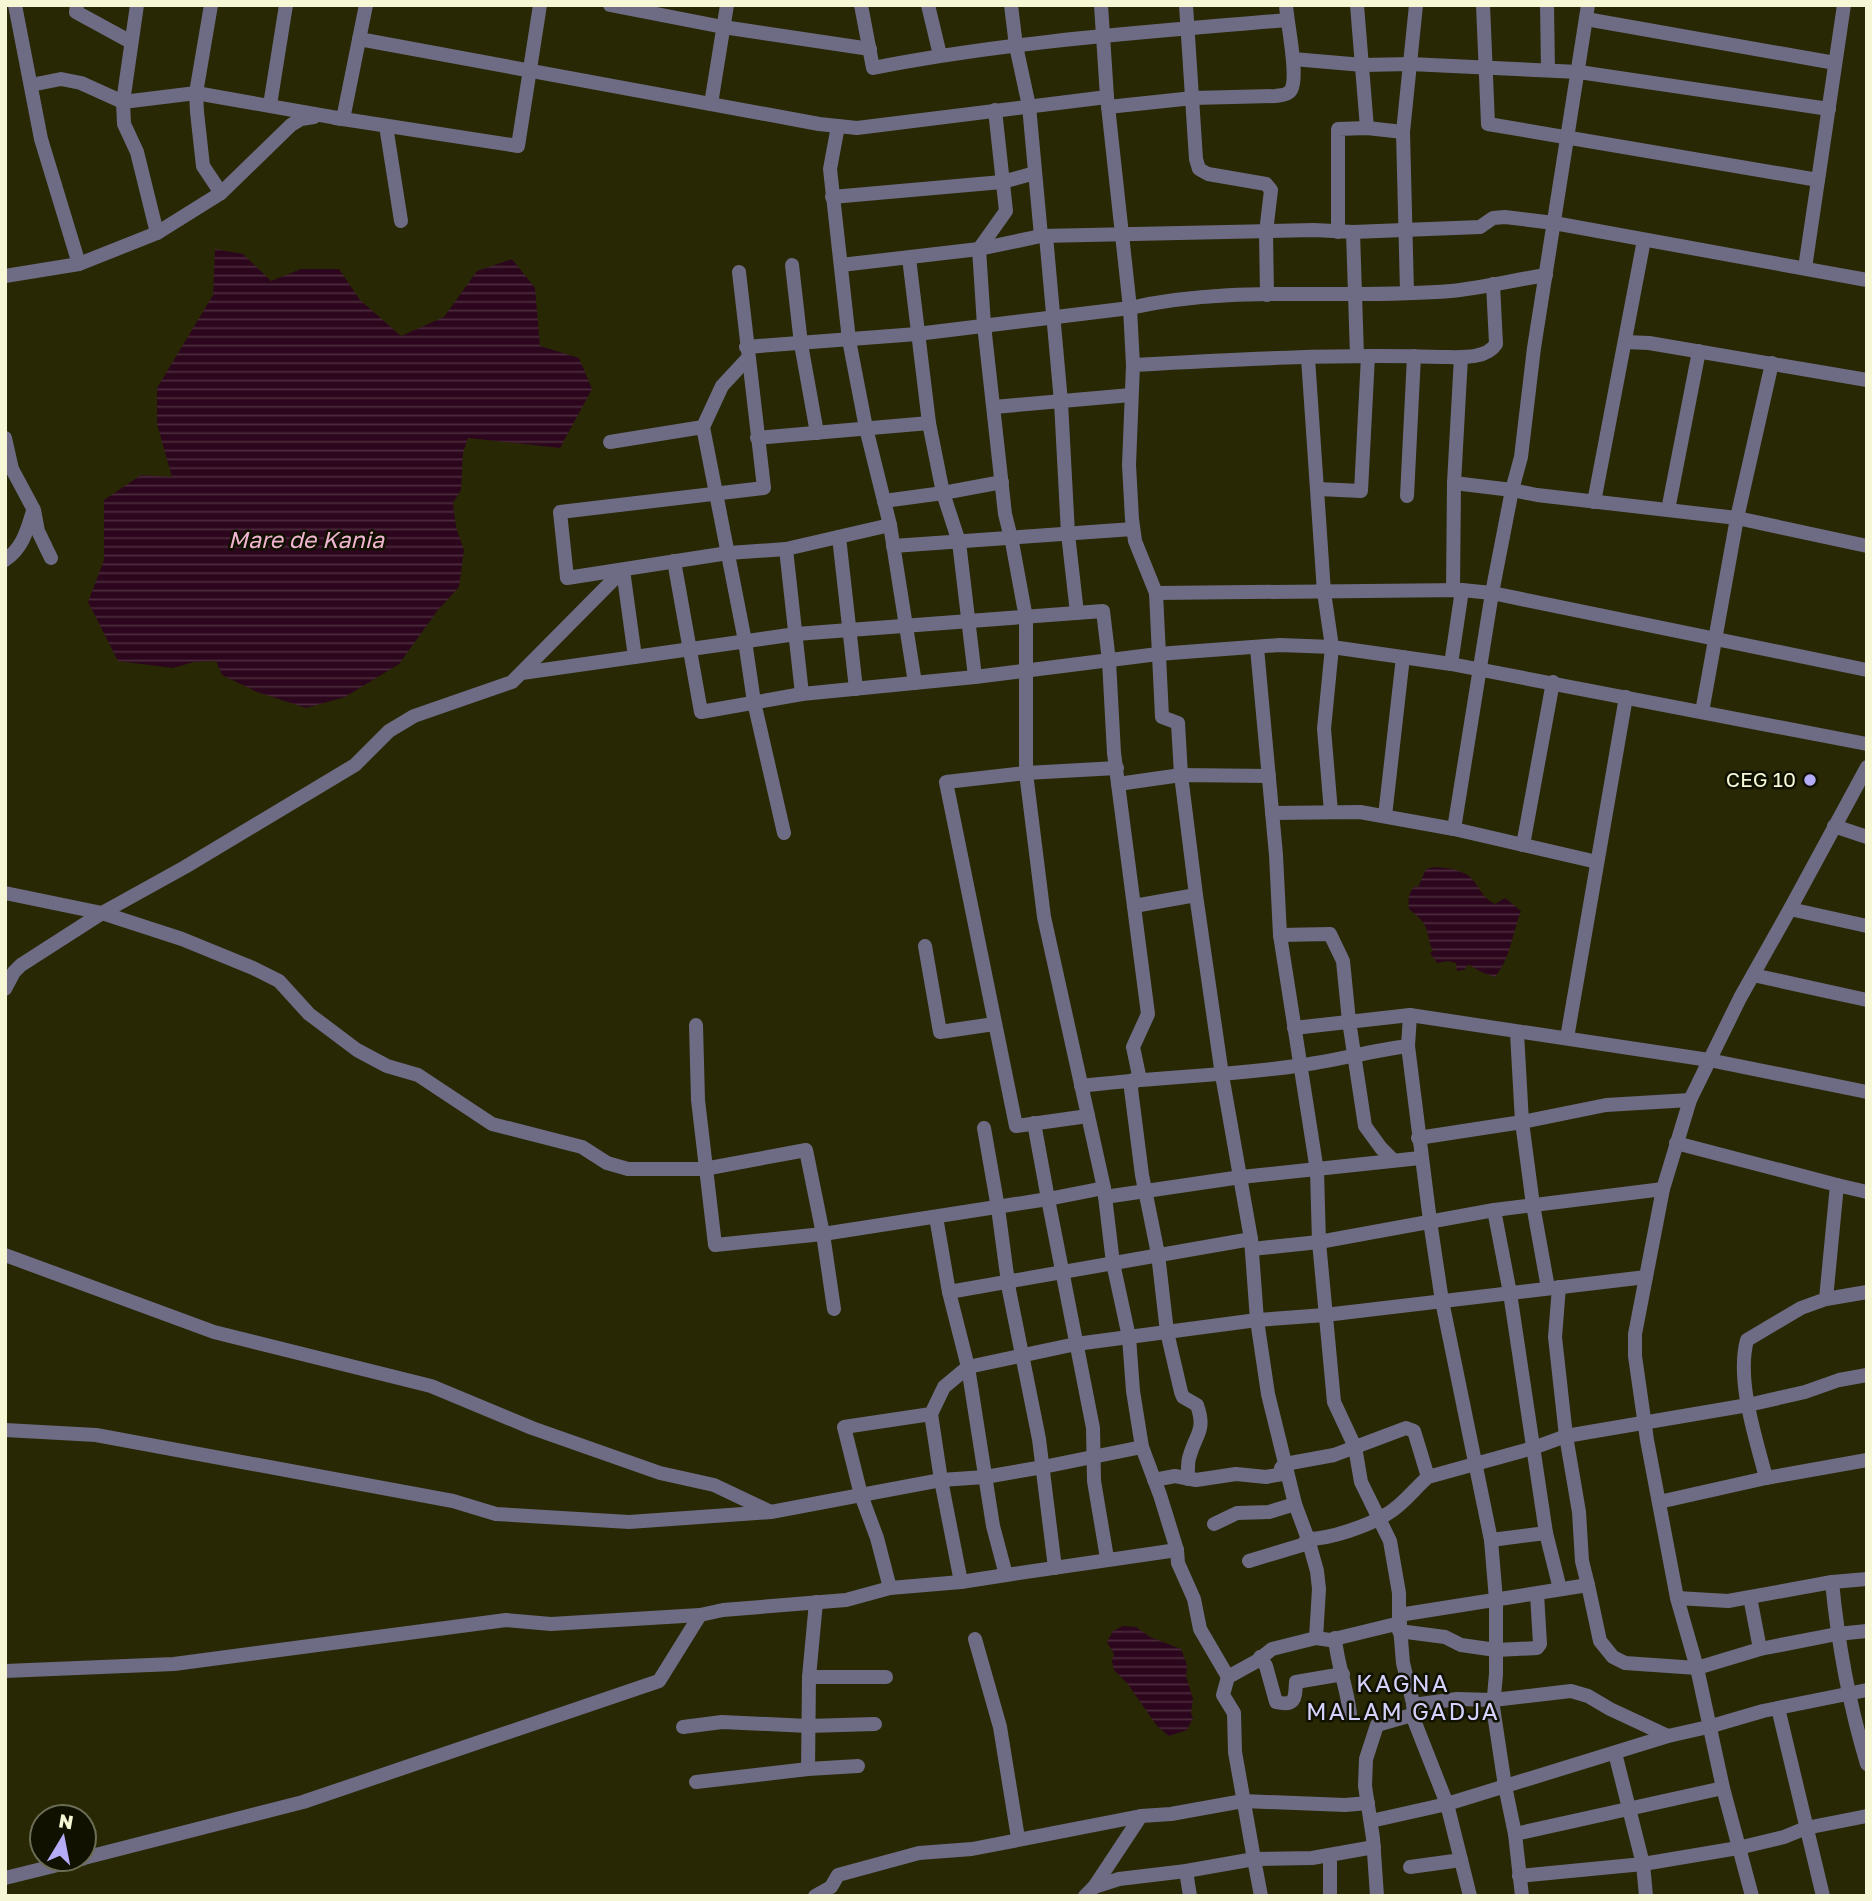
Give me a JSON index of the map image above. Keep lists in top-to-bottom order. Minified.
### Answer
{"districts":["KAGNA MALAM GADJA"],"water":["Mare de Kania"],"places":["CEG 10"],"north":"top"}
